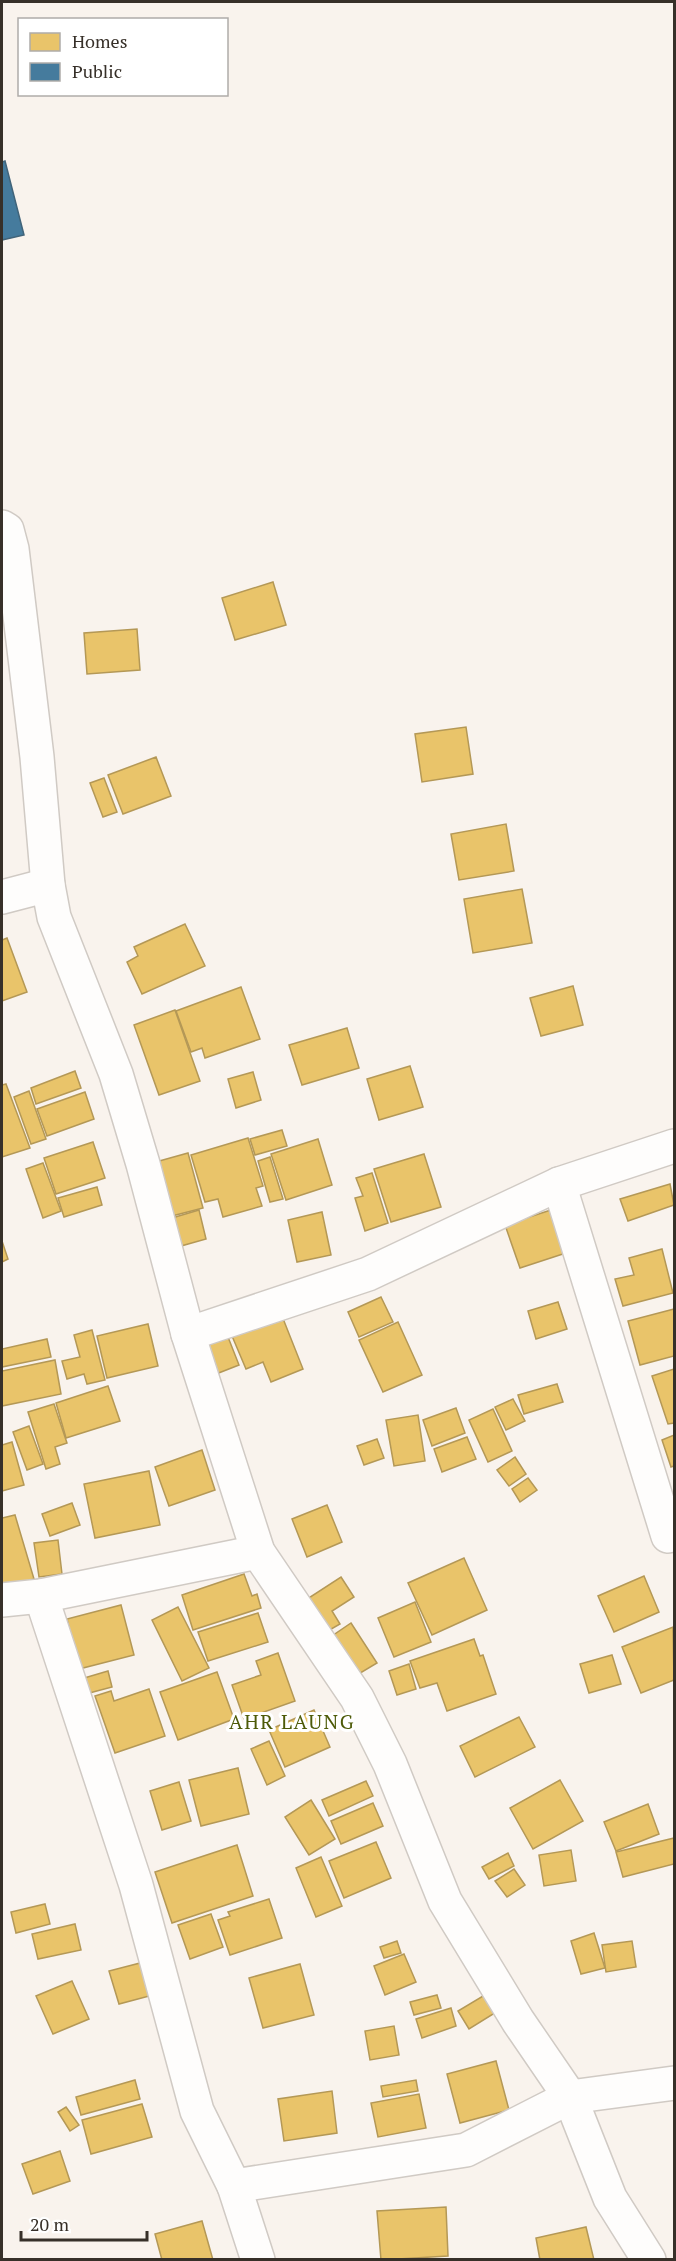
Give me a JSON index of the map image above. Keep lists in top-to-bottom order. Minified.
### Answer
{"districts":["AHR LAUNG"],"legend":["Homes","Public"],"scale_bar":"20 m"}
